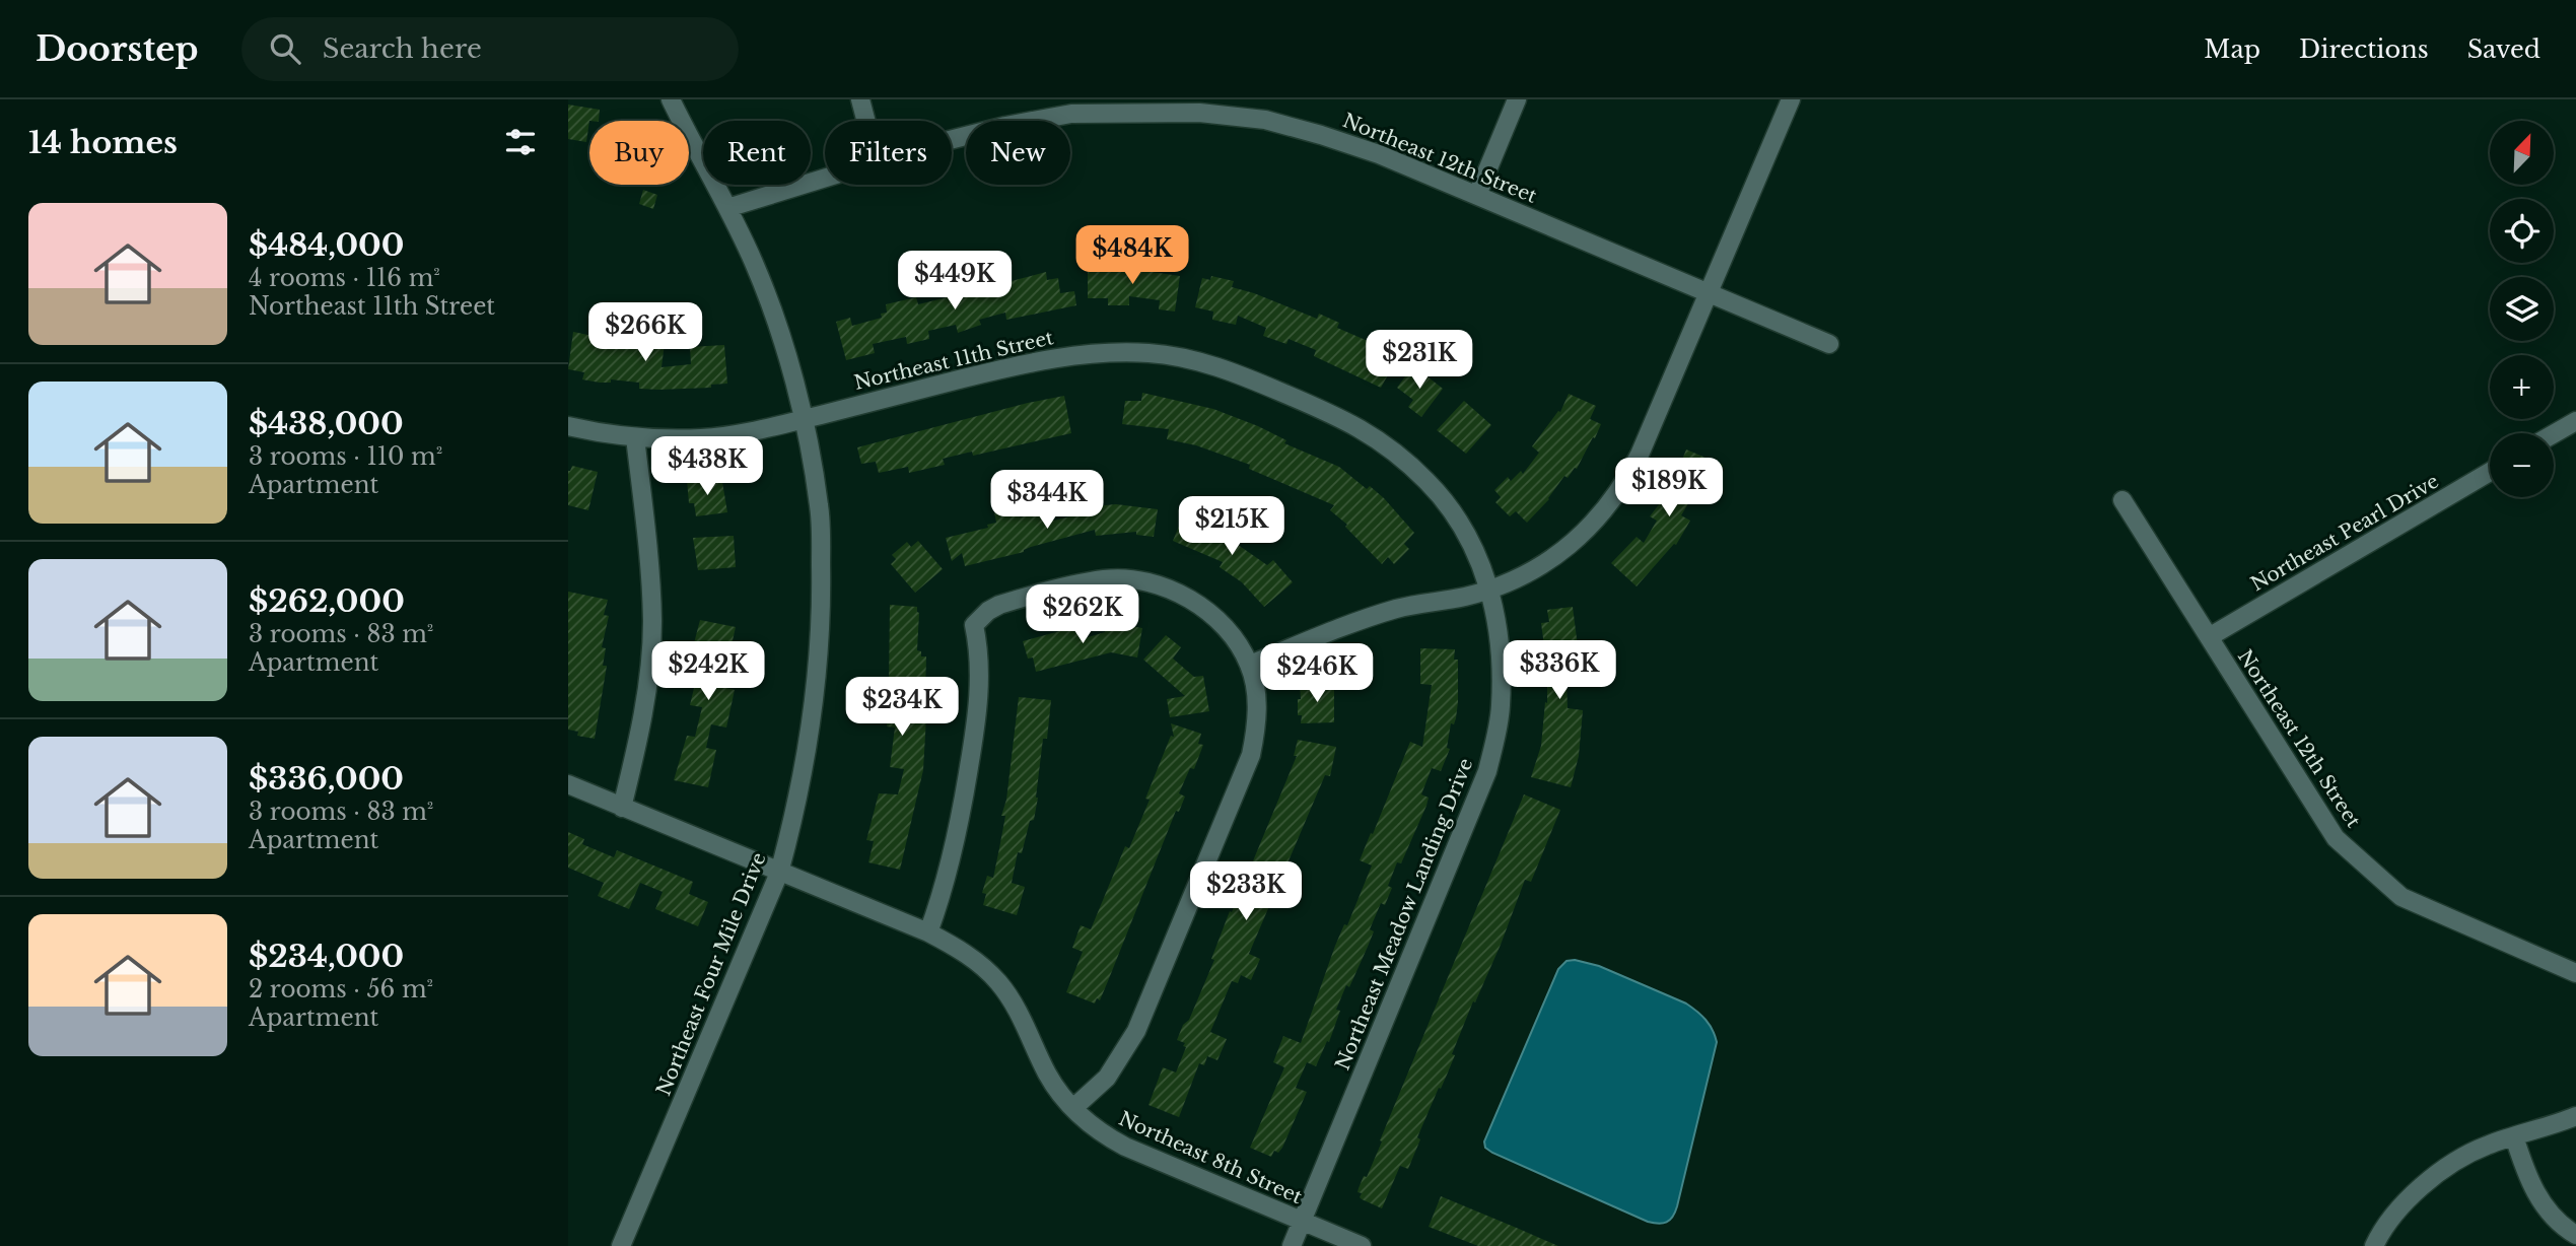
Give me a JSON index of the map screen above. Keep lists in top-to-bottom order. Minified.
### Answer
{"streets":{"street":["Northeast 12th Street","Northeast 11th Street","Northeast Pearl Drive","Northeast Meadow Landing Drive","Northeast Four Mile Drive","Northeast 8th Street"]},"crossings":[["Northeast 12th Street","Northeast Pearl Drive"],["Northeast 12th Street","Northeast Four Mile Drive"],["Northeast 11th Street","Northeast Meadow Landing Drive"],["Northeast 11th Street","Northeast Four Mile Drive"],["Northeast Meadow Landing Drive","Northeast 8th Street"],["Northeast Four Mile Drive","Northeast 8th Street"]],"north":"top right","page":{"header":"Doorstep","search":"Search here","nav":["Map","Directions","Saved"],"heading":"14 homes","map_buttons":["+","−"],"chip":["Buy","Rent","Filters","New"],"list":[{"name":"$484,000","note":"4 rooms · 116 m² · Northeast 11th Street"},{"name":"$438,000","note":"3 rooms · 110 m² · Apartment"},{"name":"$262,000","note":"3 rooms · 83 m² · Apartment"},{"name":"$336,000","note":"3 rooms · 83 m² · Apartment"},{"name":"$234,000","note":"2 rooms · 56 m² · Apartment"}],"price":["$484K","$449K","$266K","$231K","$438K","$189K","$344K","$215K","$262K","$336K","$242K","$246K","$234K","$233K"]}}
